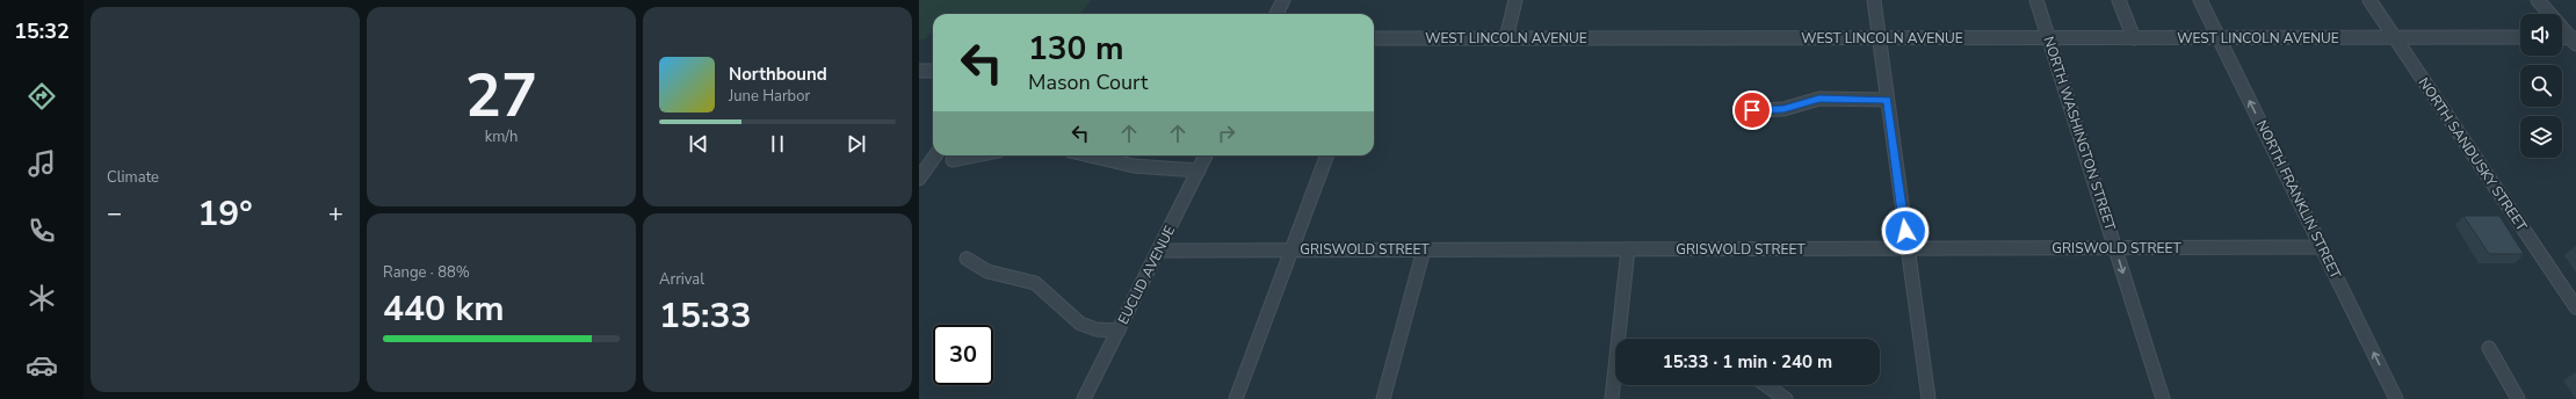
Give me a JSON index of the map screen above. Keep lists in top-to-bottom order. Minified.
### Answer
{"streets":{"street":["WEST LINCOLN AVENUE","NORTH WASHINGTON STREET","NORTH SANDUSKY STREET","NORTH FRANKLIN STREET","GRISWOLD STREET","EUCLID AVENUE"]},"crossings":[["WEST LINCOLN AVENUE","NORTH WASHINGTON STREET"],["WEST LINCOLN AVENUE","NORTH SANDUSKY STREET"],["WEST LINCOLN AVENUE","NORTH FRANKLIN STREET"],["NORTH WASHINGTON STREET","GRISWOLD STREET"],["NORTH FRANKLIN STREET","GRISWOLD STREET"],["GRISWOLD STREET","EUCLID AVENUE"]],"one_way":["NORTH WASHINGTON STREET","NORTH FRANKLIN STREET"],"page":{"tabs":"15:32","tile":["Climate",["27","km/h"],["Range · 88%","440 km"],["Arrival","15:33"]],"turn":["130 m","Mason Court"],"song":["Northbound","June Harbor"],"heat":["−","19°","+"],"limit":"30","trip":"15:33 · 1 min · 240 m"}}
